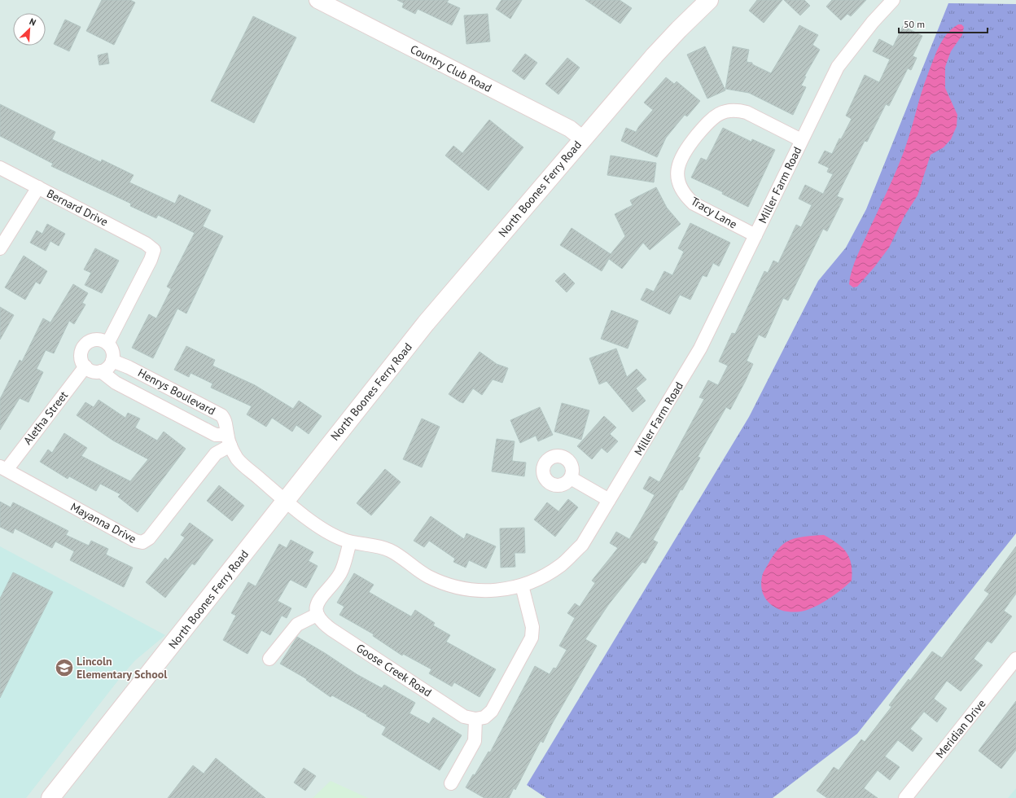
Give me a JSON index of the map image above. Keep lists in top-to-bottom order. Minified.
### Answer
{"streets":{"main road":["North Boones Ferry Road"],"street":["Country Club Road","Miller Farm Road","Bernard Drive","Tracy Lane","Henrys Boulevard","Aletha Street","Mayanna Drive","Goose Creek Road","Meridian Drive"]},"crossings":[["Country Club Road","North Boones Ferry Road"],["Miller Farm Road","North Boones Ferry Road"],["Miller Farm Road","Tracy Lane"],["Miller Farm Road","Henrys Boulevard"],["North Boones Ferry Road","Henrys Boulevard"],["Bernard Drive","Henrys Boulevard"],["Bernard Drive","Aletha Street"],["Henrys Boulevard","Aletha Street"],["Henrys Boulevard","Mayanna Drive"],["Aletha Street","Mayanna Drive"]],"places":{"school or university":["Lincoln Elementary School"]},"scale_bar":"50 m","north":"top right"}
